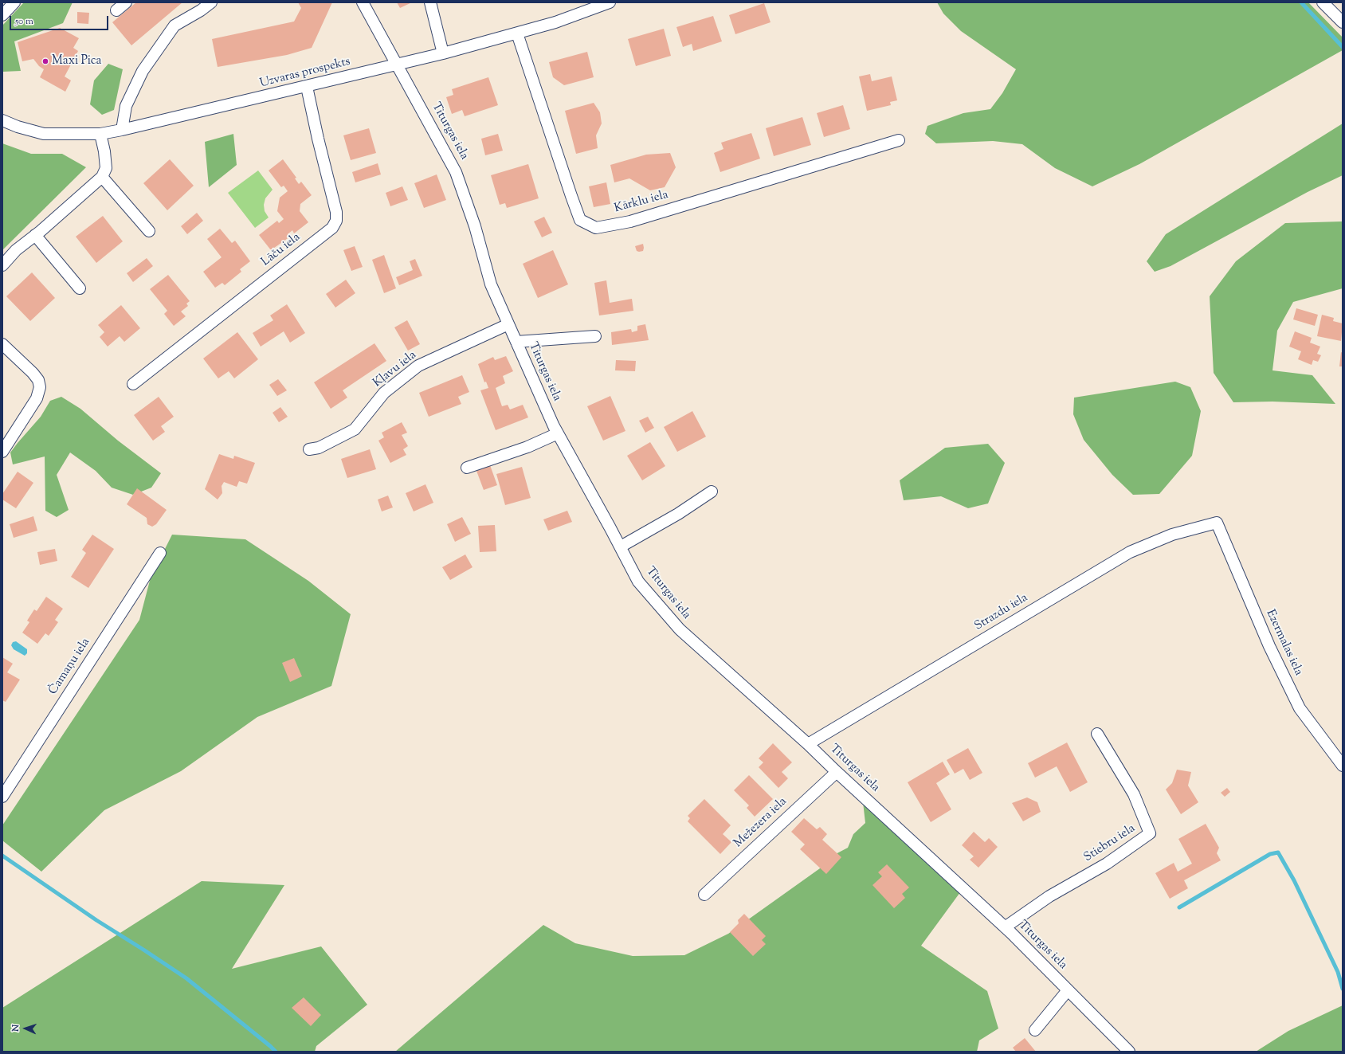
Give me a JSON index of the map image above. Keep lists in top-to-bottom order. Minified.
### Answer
{"streets":{"street":["Uzvaras prospekts","Titurgas iela","Kārklu iela","Lāču iela","Kļavu iela","Strazdu iela","Ezermalas iela","Čamaņu iela","Mežezera iela","Stiebru iela"]},"crossings":[["Uzvaras prospekts","Titurgas iela"],["Uzvaras prospekts","Kārklu iela"],["Uzvaras prospekts","Lāču iela"],["Titurgas iela","Kļavu iela"],["Titurgas iela","Strazdu iela"],["Titurgas iela","Mežezera iela"],["Titurgas iela","Stiebru iela"],["Strazdu iela","Ezermalas iela"]],"places":["Maxi Pica"],"scale_bar":"50 m","north":"left"}
